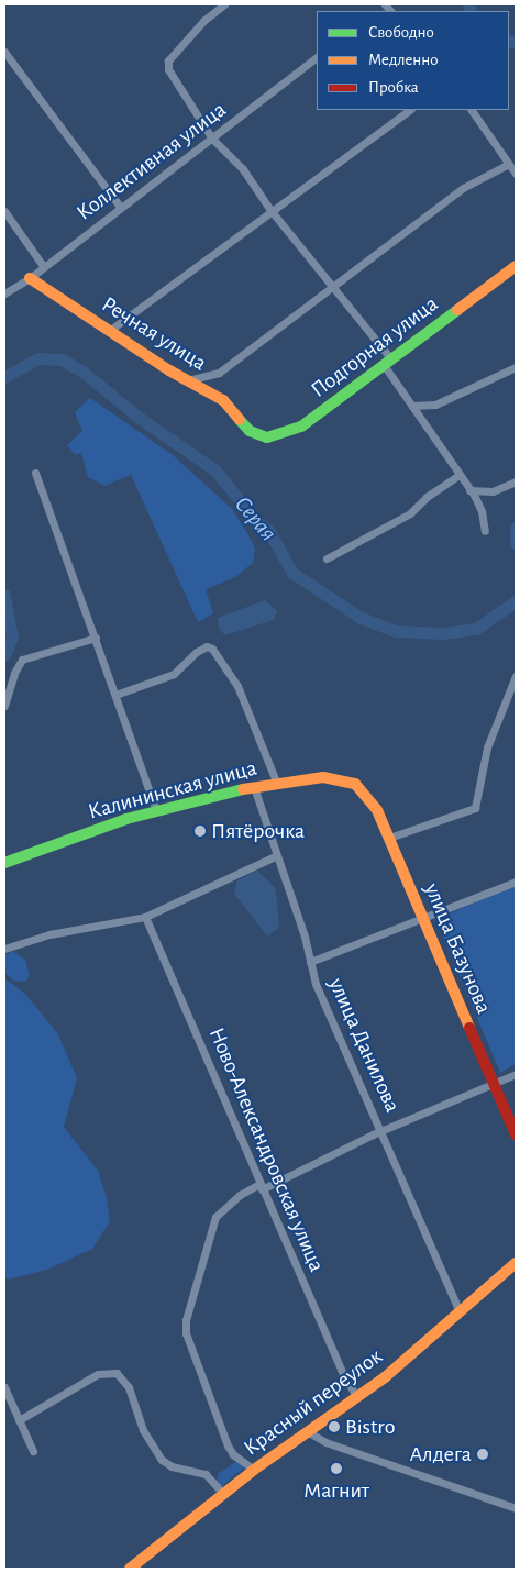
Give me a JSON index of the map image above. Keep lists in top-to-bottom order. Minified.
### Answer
{"streets":{"street":["Коллективная улица","Речная улица","Подгорная улица","Калининская улица","улица Базунова","улица Данилова","Ново-Александровская улица","Красный переулок"]},"crossings":[["Коллективная улица","Речная улица"],["Речная улица","Подгорная улица"],["Калининская улица","улица Базунова"],["Калининская улица","улица Данилова"],["улица Данилова","Красный переулок"],["Ново-Александровская улица","Красный переулок"]],"water":["Серая"],"places":["Пятёрочка","Bistro","Алдега","Магнит"],"legend":["Свободно","Медленно","Пробка"]}
